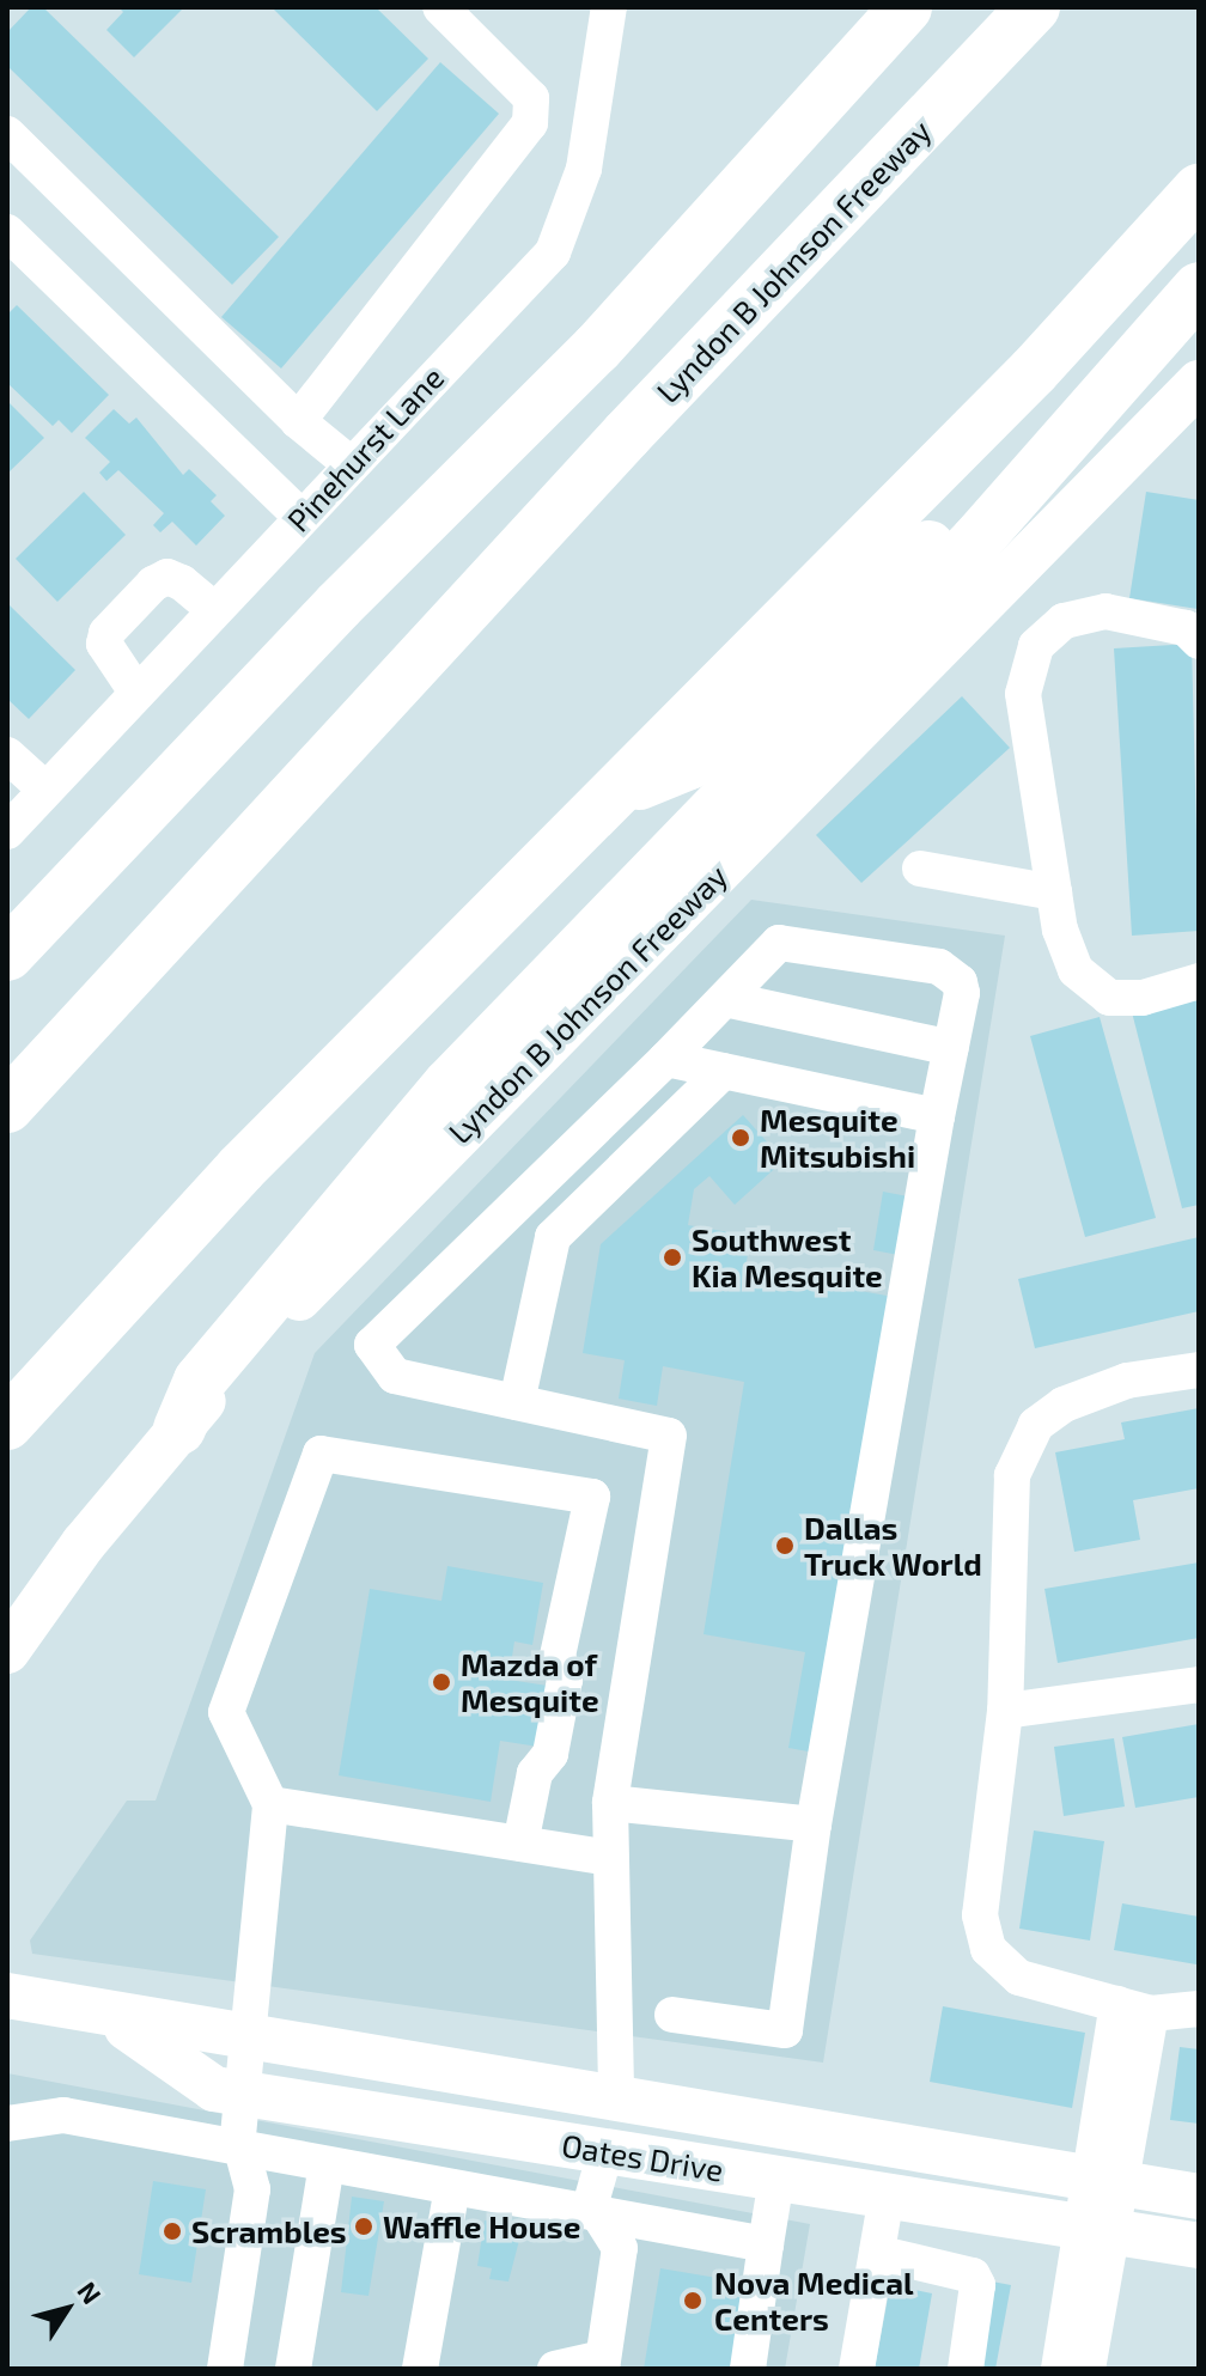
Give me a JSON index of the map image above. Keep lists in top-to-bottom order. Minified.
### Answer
{"streets":{"highway":["Lyndon B Johnson Freeway"],"main road":["Oates Drive"],"street":["Pinehurst Lane"]},"places":["Mesquite Mitsubishi","Southwest Kia Mesquite","Dallas Truck World","Mazda of Mesquite","Waffle House","Scrambles","Nova Medical Centers"],"north":"top right"}
